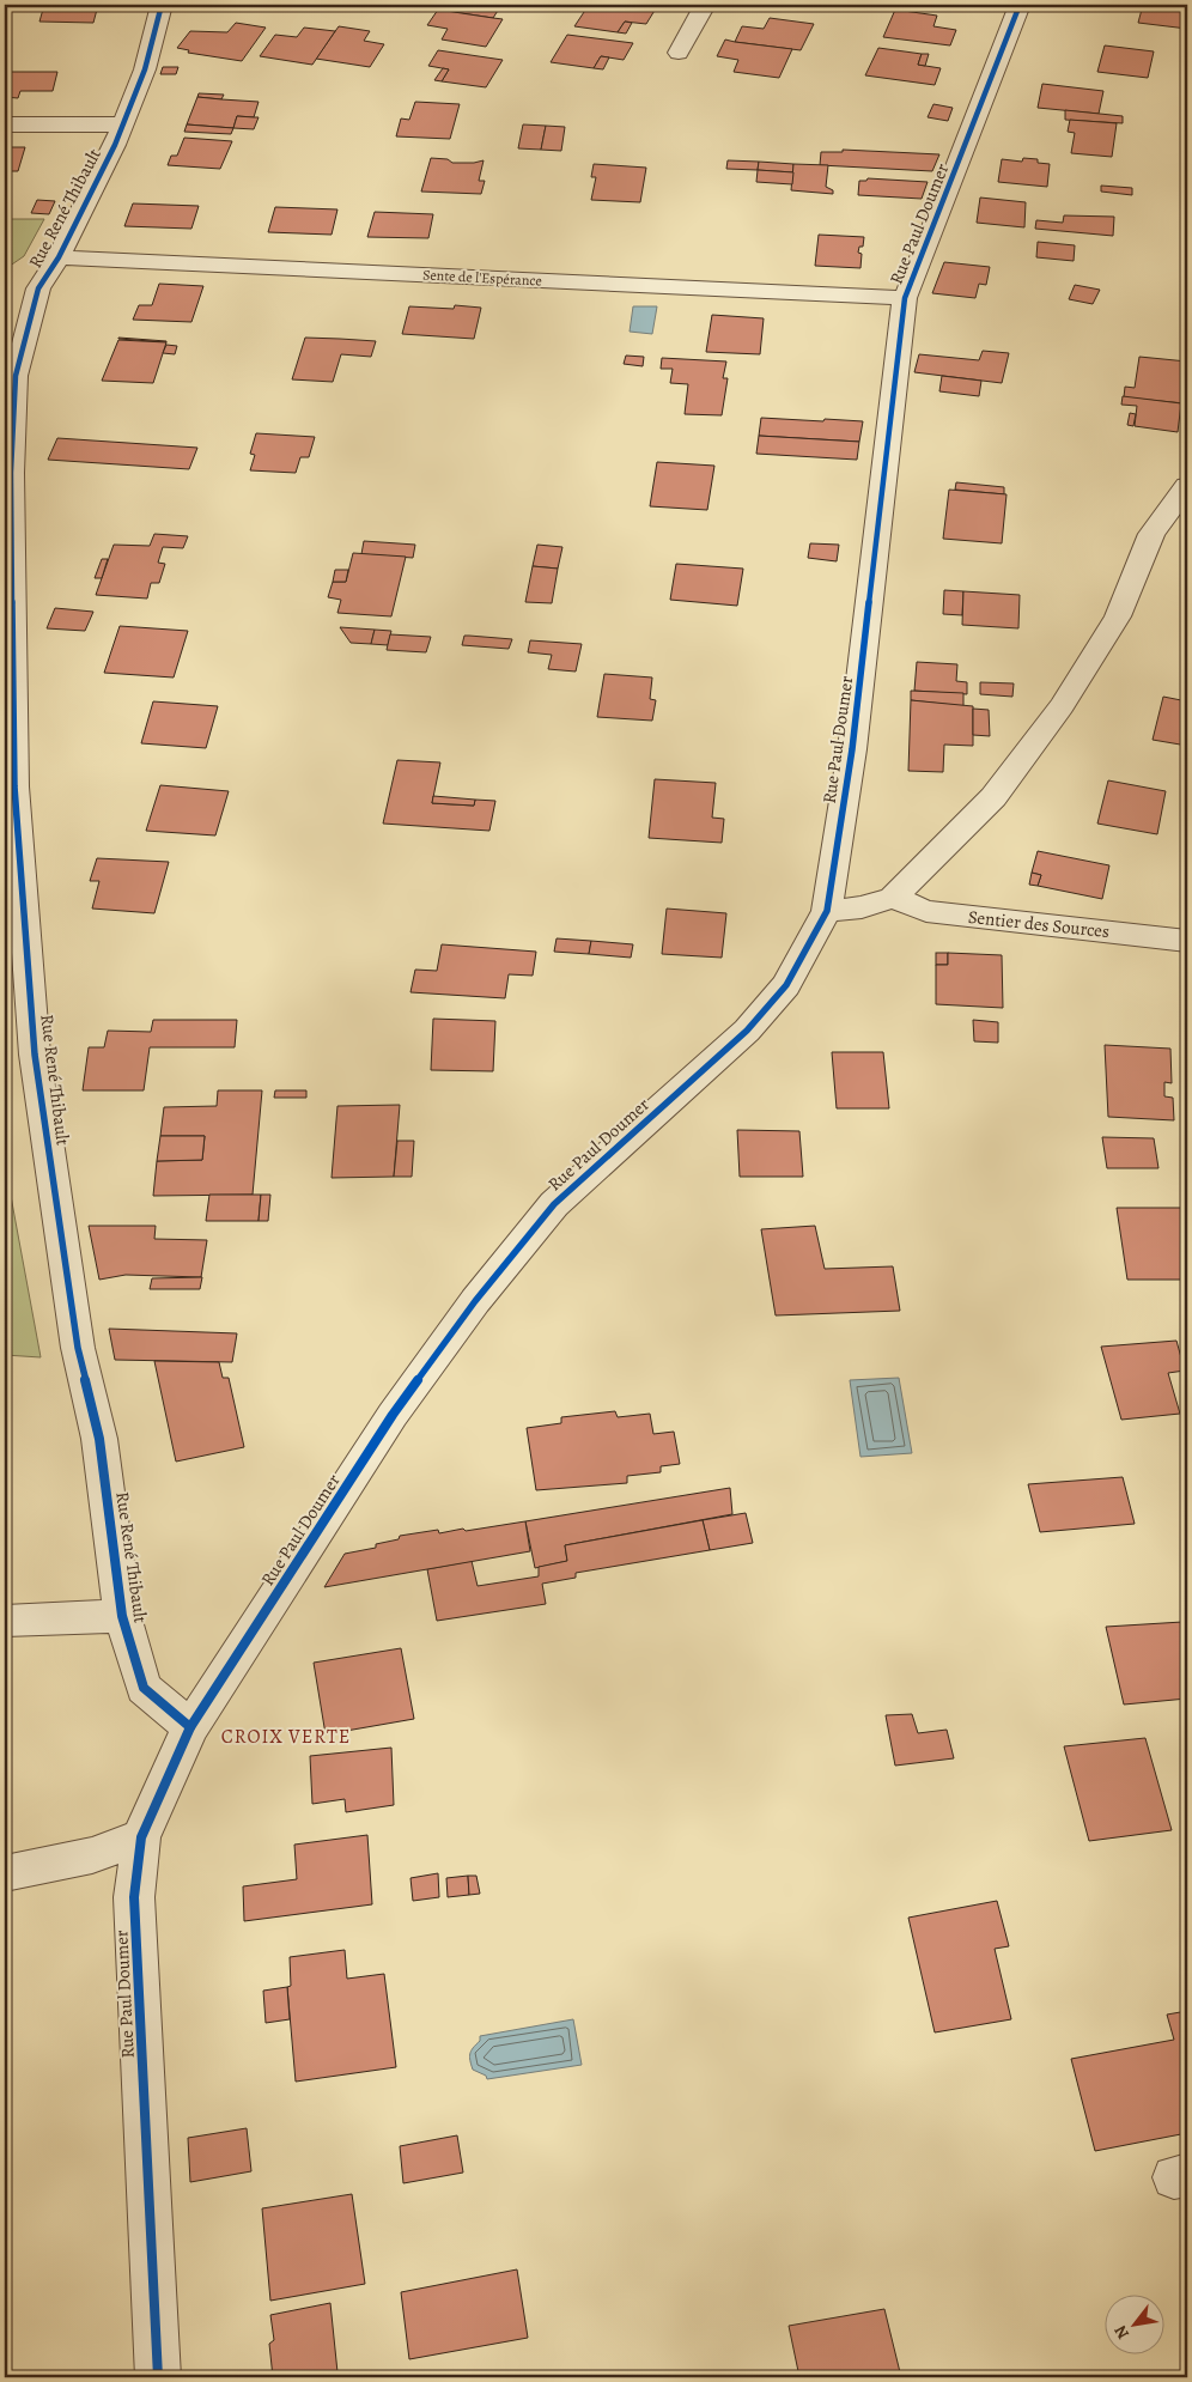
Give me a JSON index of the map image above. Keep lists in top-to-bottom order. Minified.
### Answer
{"streets":{"street":["Rue René Thibault","Rue Paul Doumer","Sente de l'Espérance","Sentier des Sources"]},"crossings":[["Rue René Thibault","Rue Paul Doumer"],["Rue René Thibault","Sente de l'Espérance"],["Rue Paul Doumer","Sente de l'Espérance"]],"districts":["CROIX VERTE"],"north":"bottom left"}
